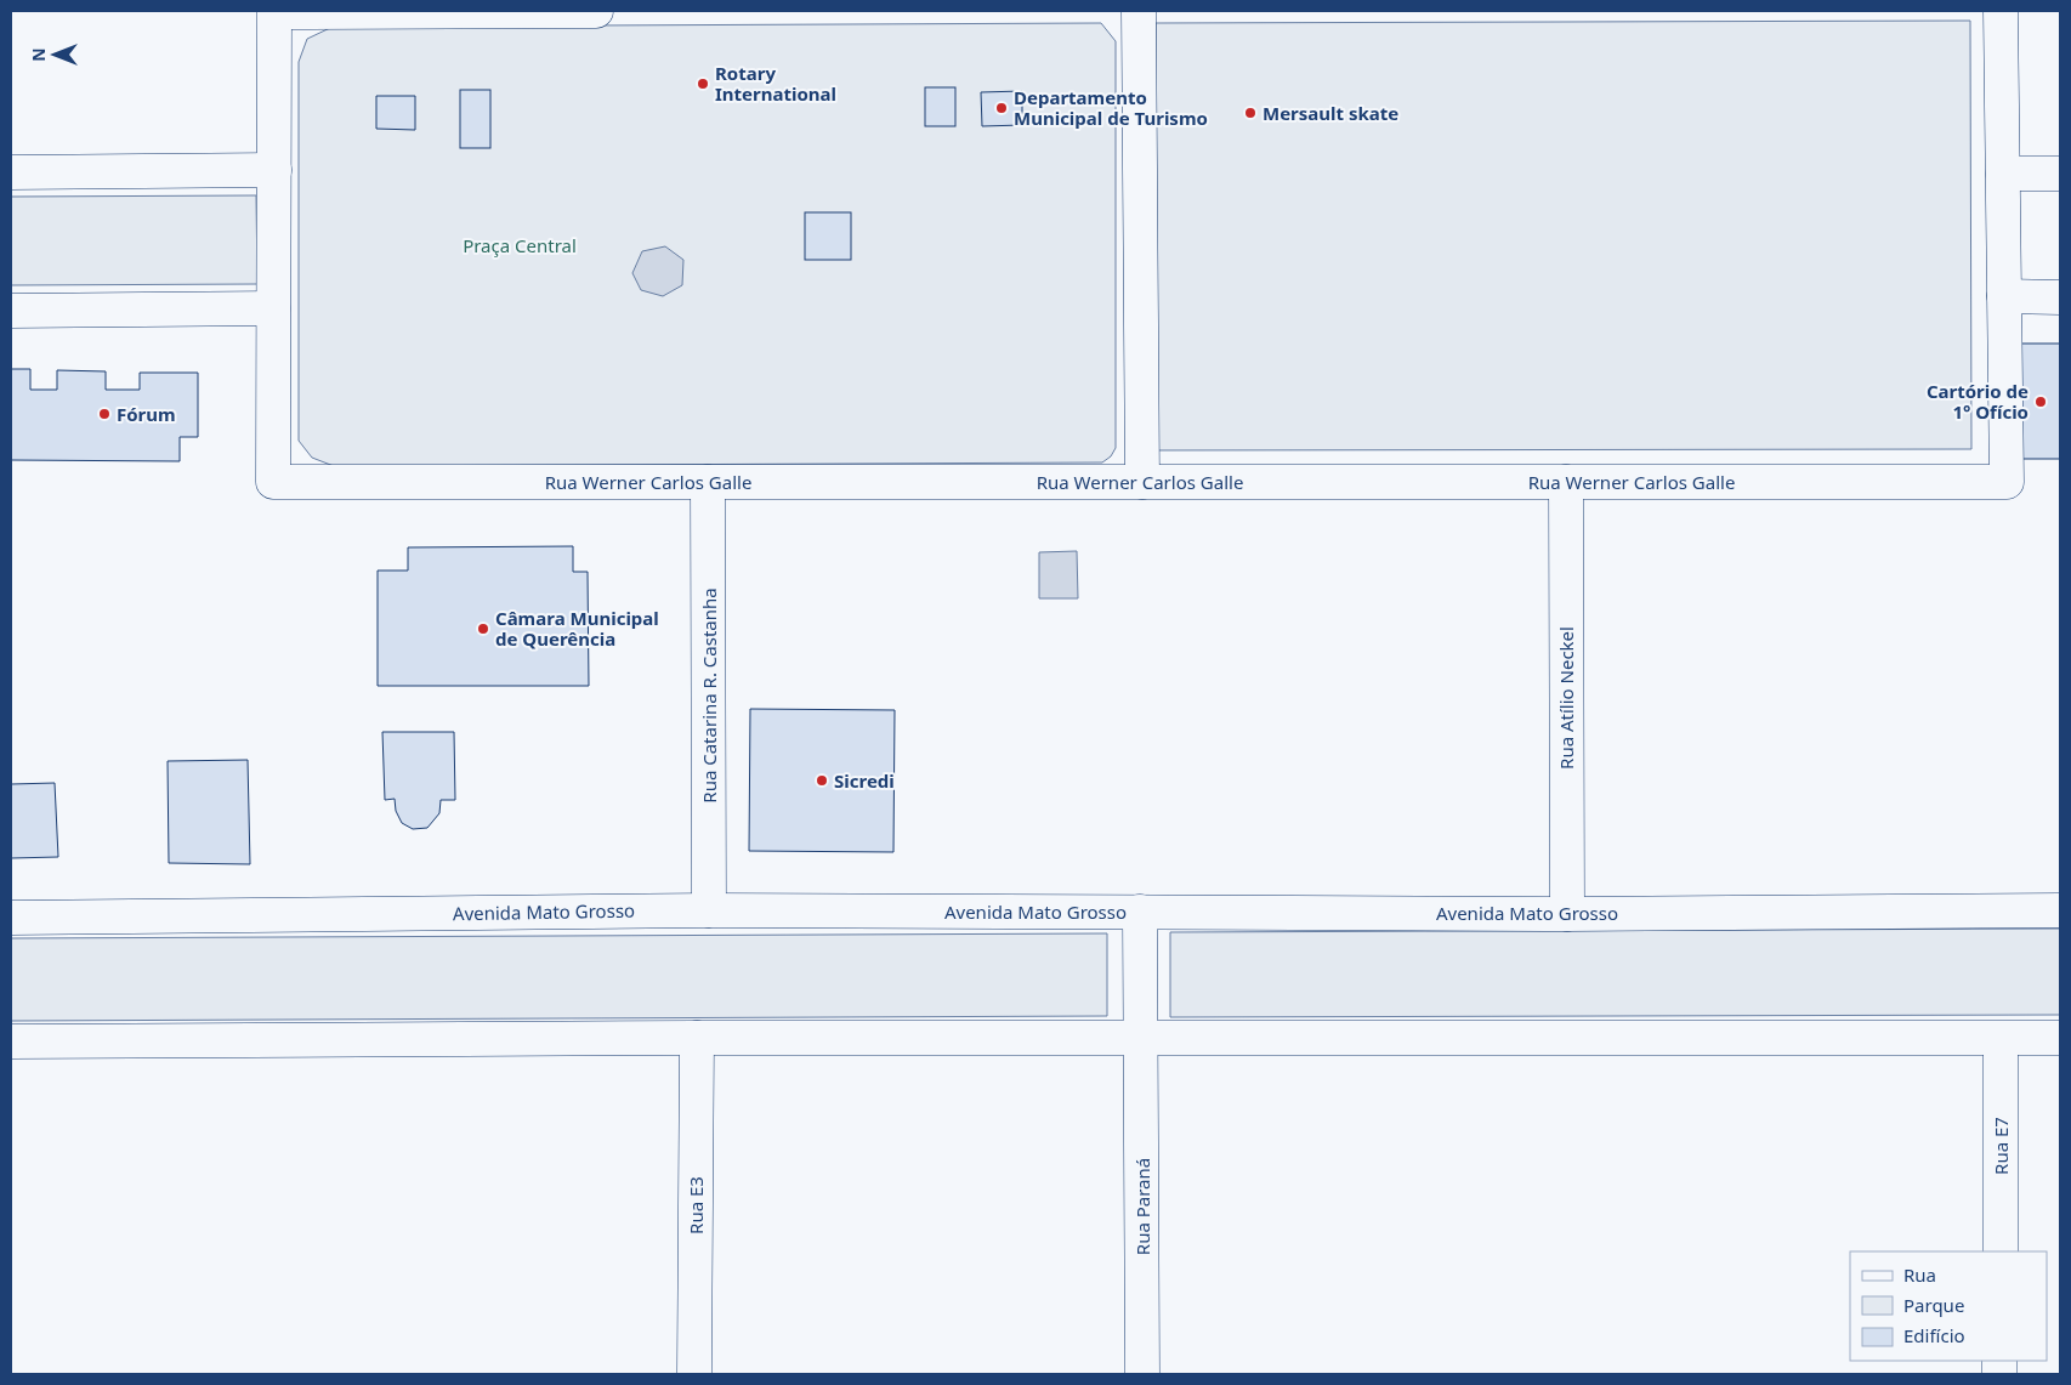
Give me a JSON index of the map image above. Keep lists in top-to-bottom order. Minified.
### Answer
{"streets":{"street":["Rua Werner Carlos Galle","Rua Catarina R. Castanha","Rua Atílio Neckel","Avenida Mato Grosso","Rua E7","Rua E3","Rua Paraná"]},"crossings":[["Rua Werner Carlos Galle","Rua Catarina R. Castanha"],["Rua Werner Carlos Galle","Rua Atílio Neckel"],["Rua Catarina R. Castanha","Avenida Mato Grosso"],["Rua Atílio Neckel","Avenida Mato Grosso"],["Avenida Mato Grosso","Rua Paraná"]],"parks":["Praça Central"],"places":["Rotary International","Departamento Municipal de Turismo","Mersault skate","Cartório de 1° Ofício","Fórum","Câmara Municipal de Querência","Sicredi"],"legend":["Rua","Parque","Edifício"],"north":"left"}
